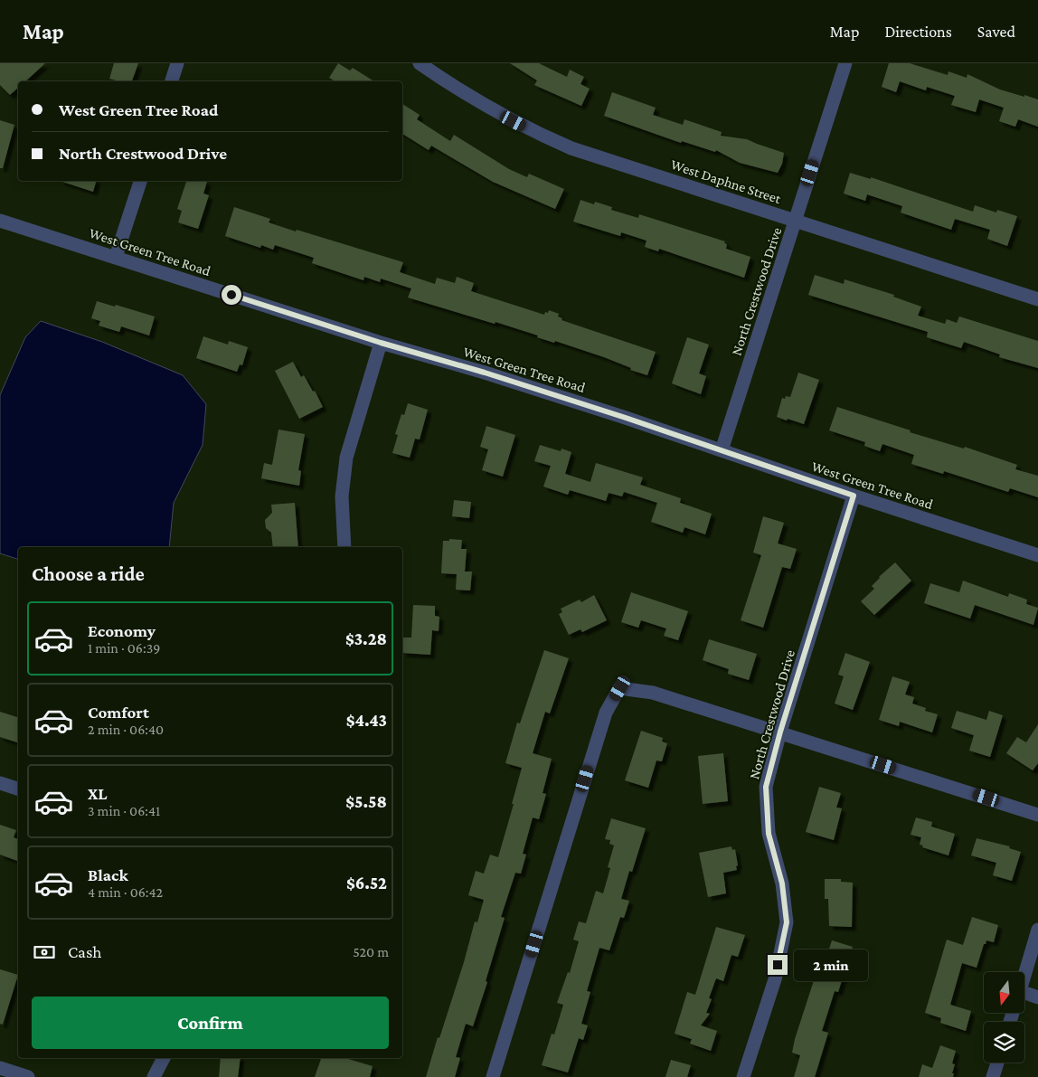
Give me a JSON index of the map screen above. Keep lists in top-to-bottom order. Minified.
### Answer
{"streets":{"street":["West Daphne Street","West Green Tree Road","North Crestwood Drive"]},"crossings":[["West Daphne Street","North Crestwood Drive"],["West Green Tree Road","North Crestwood Drive"]],"north":"bottom","page":{"header":"Map","nav":["Map","Directions","Saved"],"banner":["West Green Tree Road","North Crestwood Drive"],"heading":"Choose a ride","list":[{"name":"Economy","note":"1 min · 06:39","value":"$3.28"},{"name":"Comfort","note":"2 min · 06:40","value":"$4.43"},{"name":"XL","note":"3 min · 06:41","value":"$5.58"},{"name":"Black","note":"4 min · 06:42","value":"$6.52"}],"pay":["Cash","520 m"],"bubble":"2 min","buttons":"Confirm"}}
